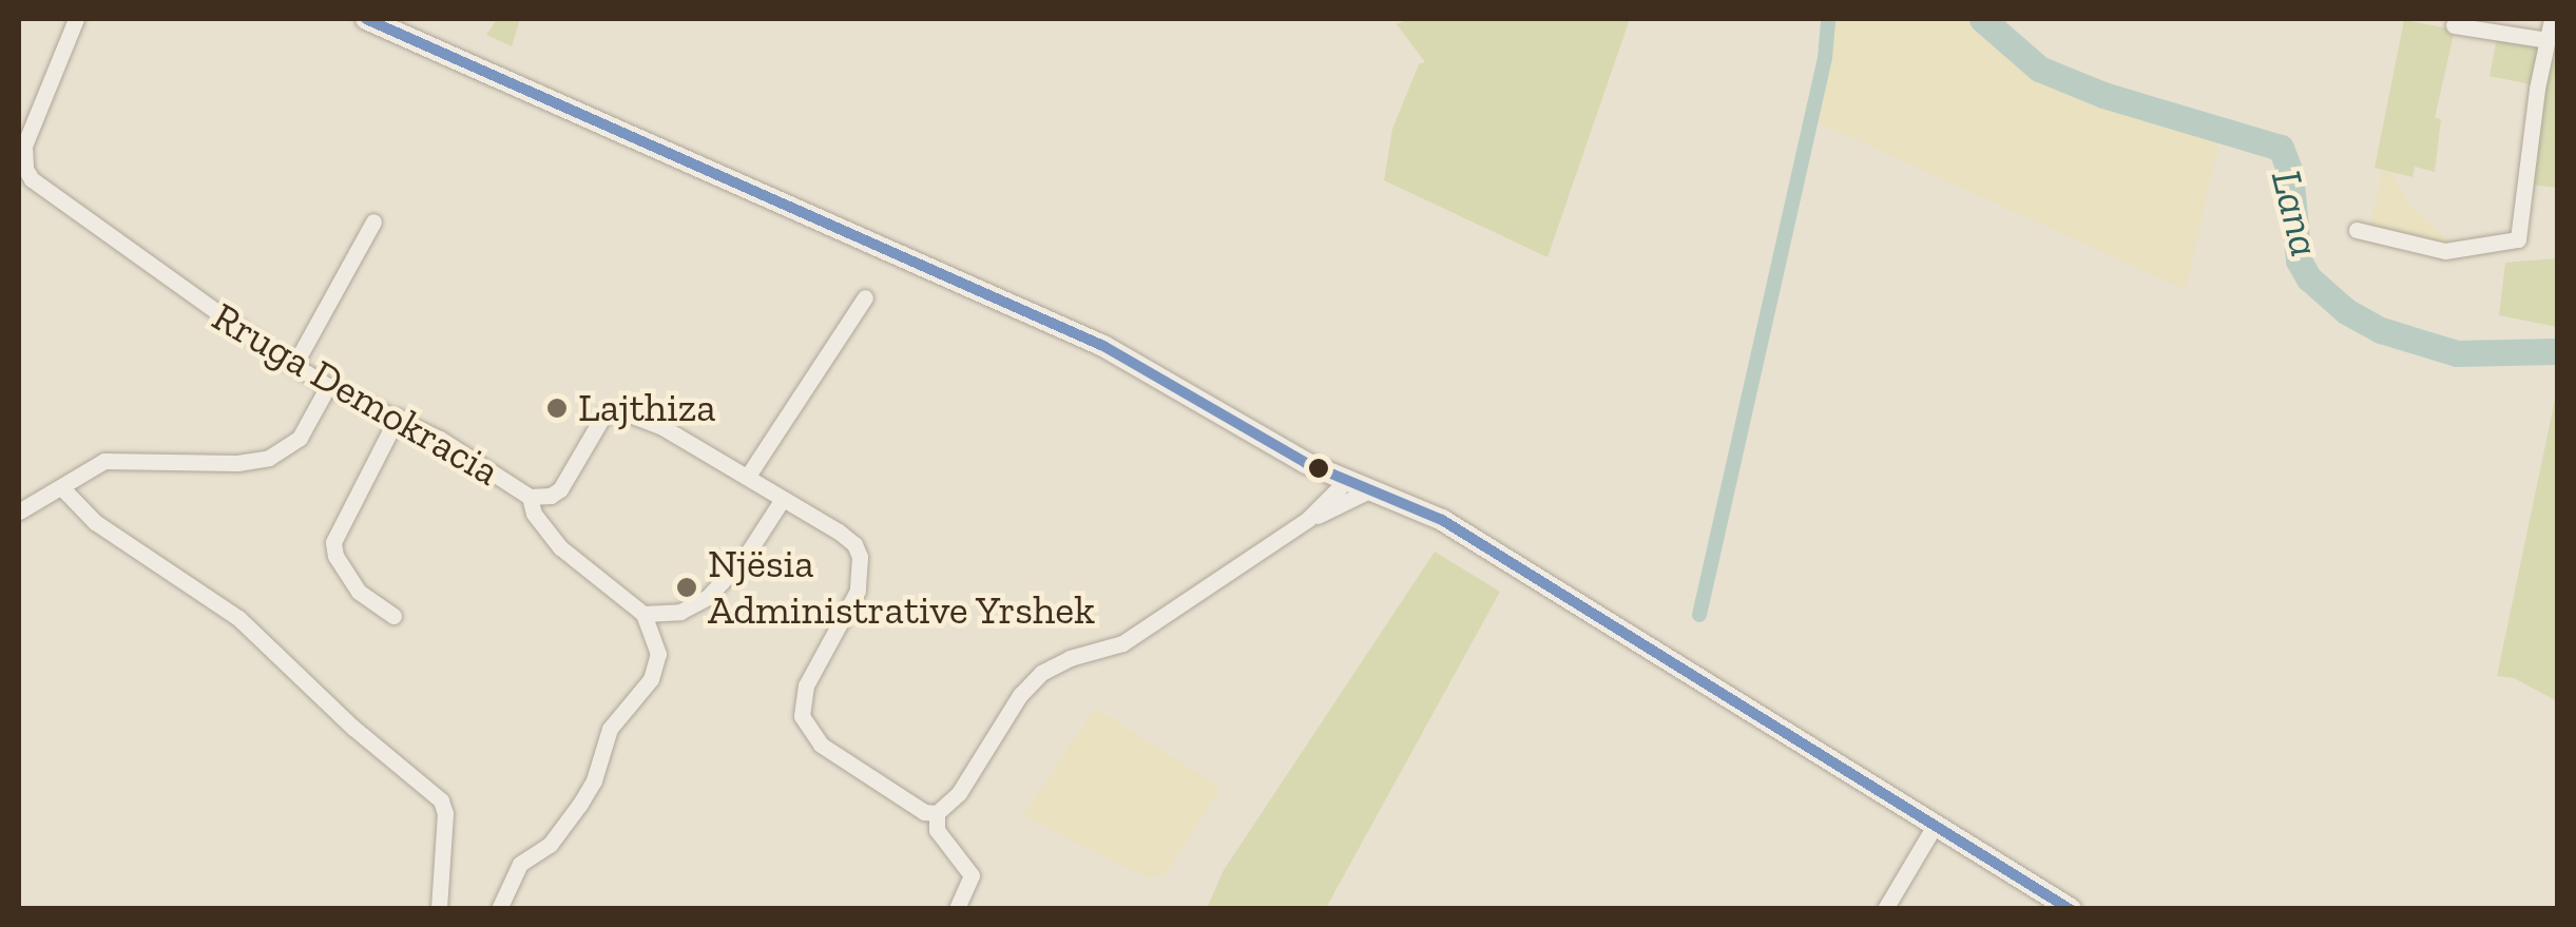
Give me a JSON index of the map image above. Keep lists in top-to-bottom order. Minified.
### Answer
{"streets":{"street":["Rruga Demokracia"]},"water":["Lana"],"places":["Lajthiza","Njësia Administrative Yrshek"]}
